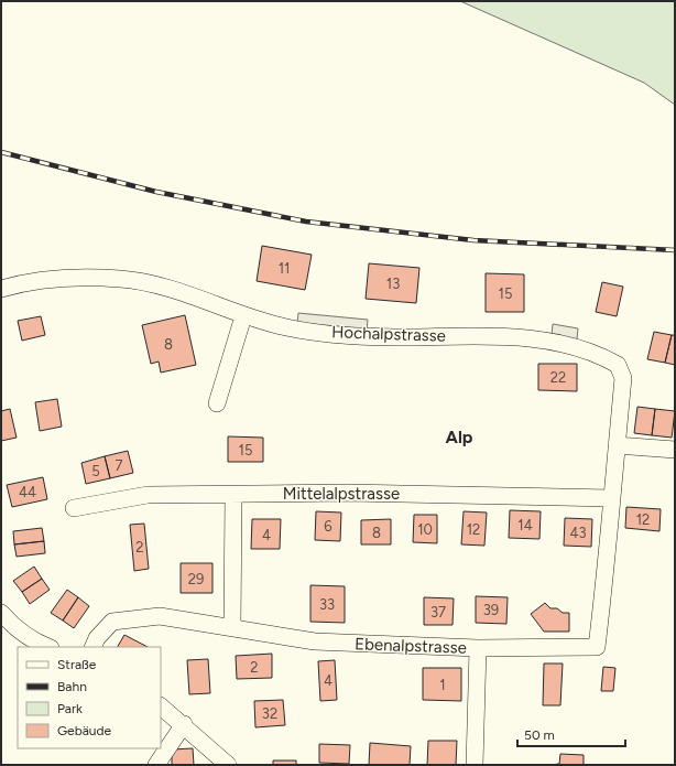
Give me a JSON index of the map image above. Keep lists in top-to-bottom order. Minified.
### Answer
{"streets":{"street":["Hochalpstrasse","Mittelalpstrasse","Ebenalpstrasse"]},"crossings":[["Hochalpstrasse","Mittelalpstrasse"],["Hochalpstrasse","Ebenalpstrasse"],["Mittelalpstrasse","Ebenalpstrasse"]],"districts":["Alp"],"house_numbers":["11","13","15","8","22","15","7","5","44","12","14","6","10","12","8","43","4","2","29","33","39","37","2","4","1","32"],"legend":["Straße","Bahn","Park","Gebäude"],"scale_bar":"50 m"}
